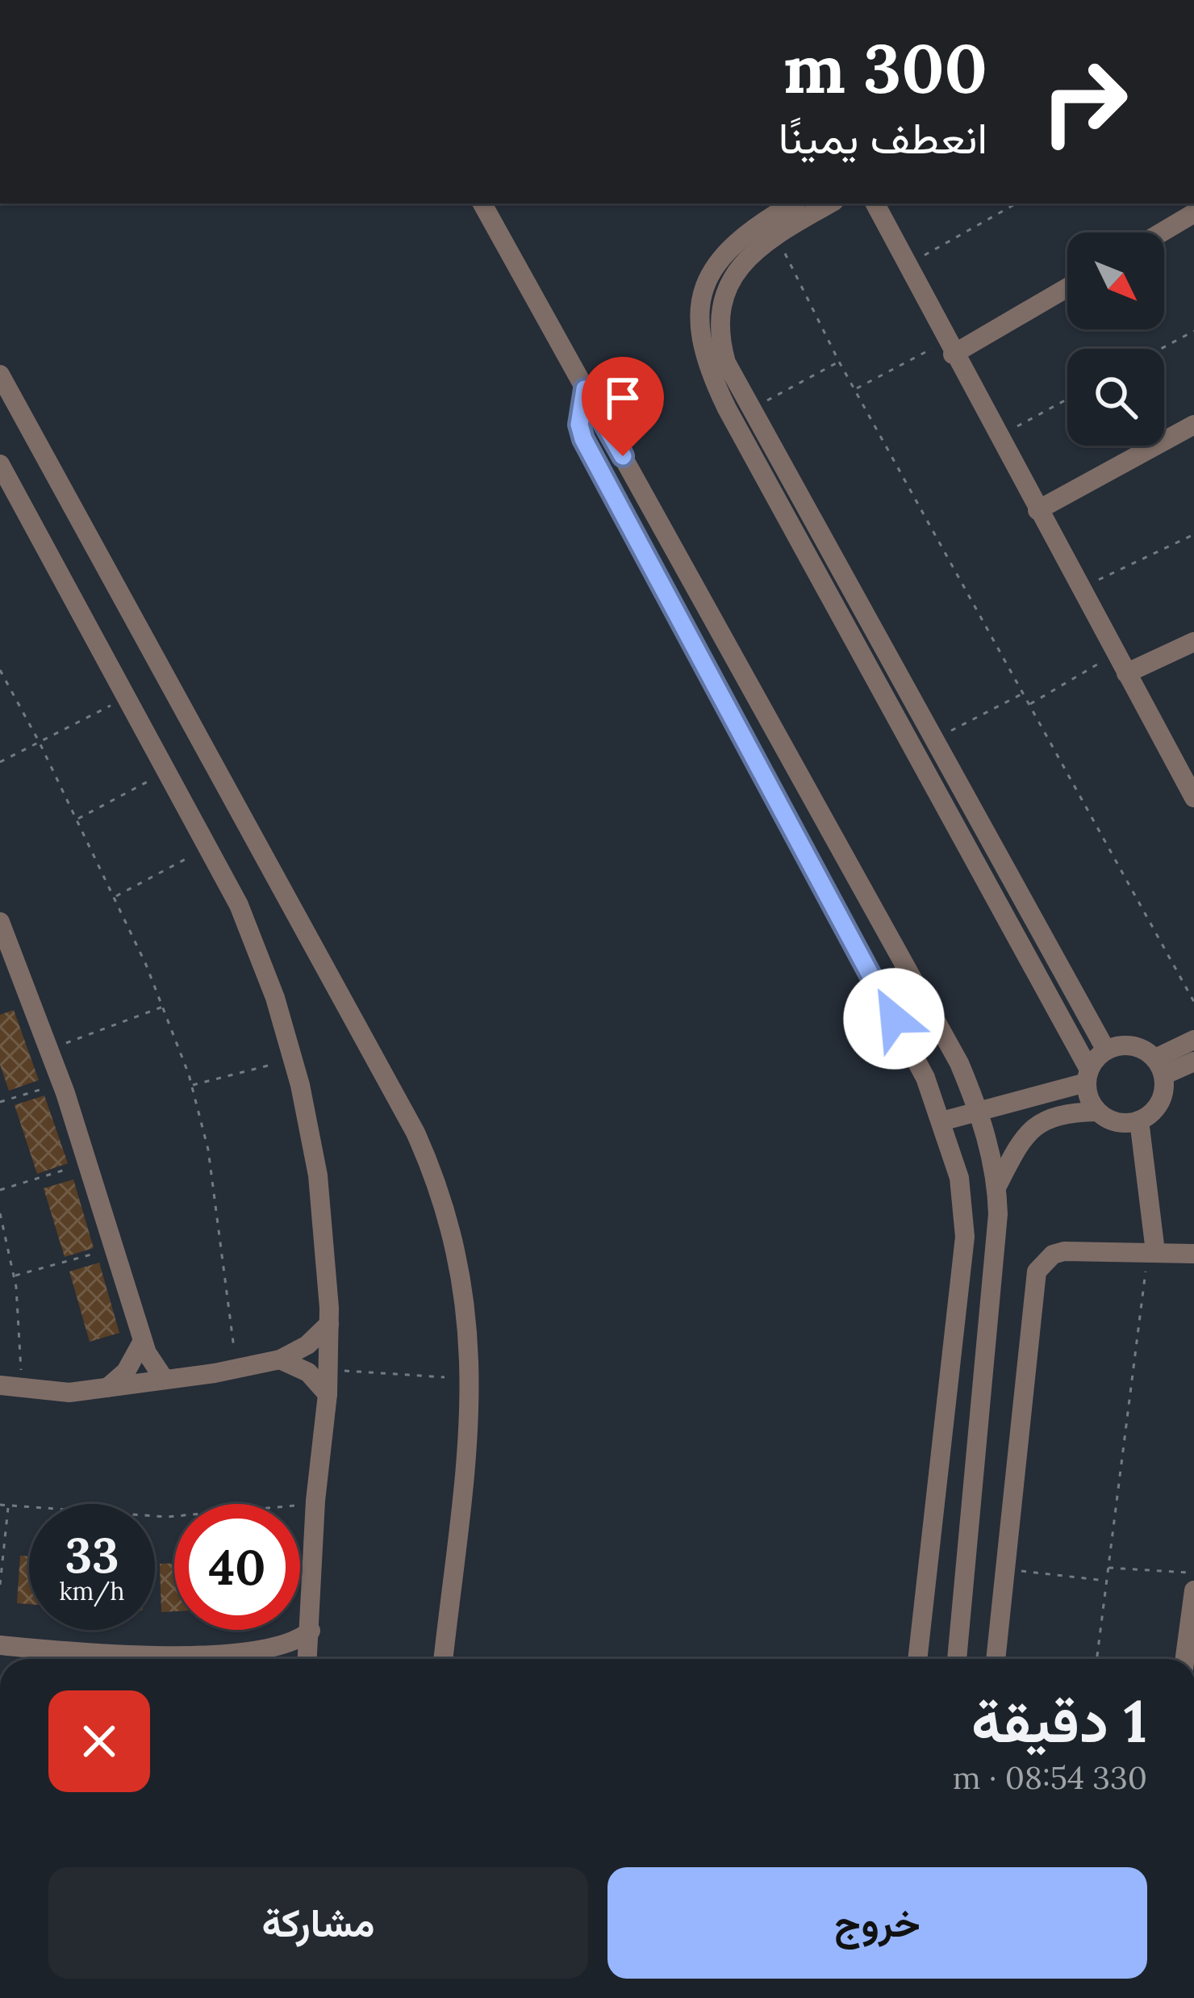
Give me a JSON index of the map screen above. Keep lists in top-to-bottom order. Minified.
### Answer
{"north":"bottom right","page":{"turn":["300 m","انعطف يمينًا"],"speed":"33 km/h","limit":"40","heading":["1 دقيقة","330 m · 08:54"],"buttons":["خروج","مشاركة"]}}
